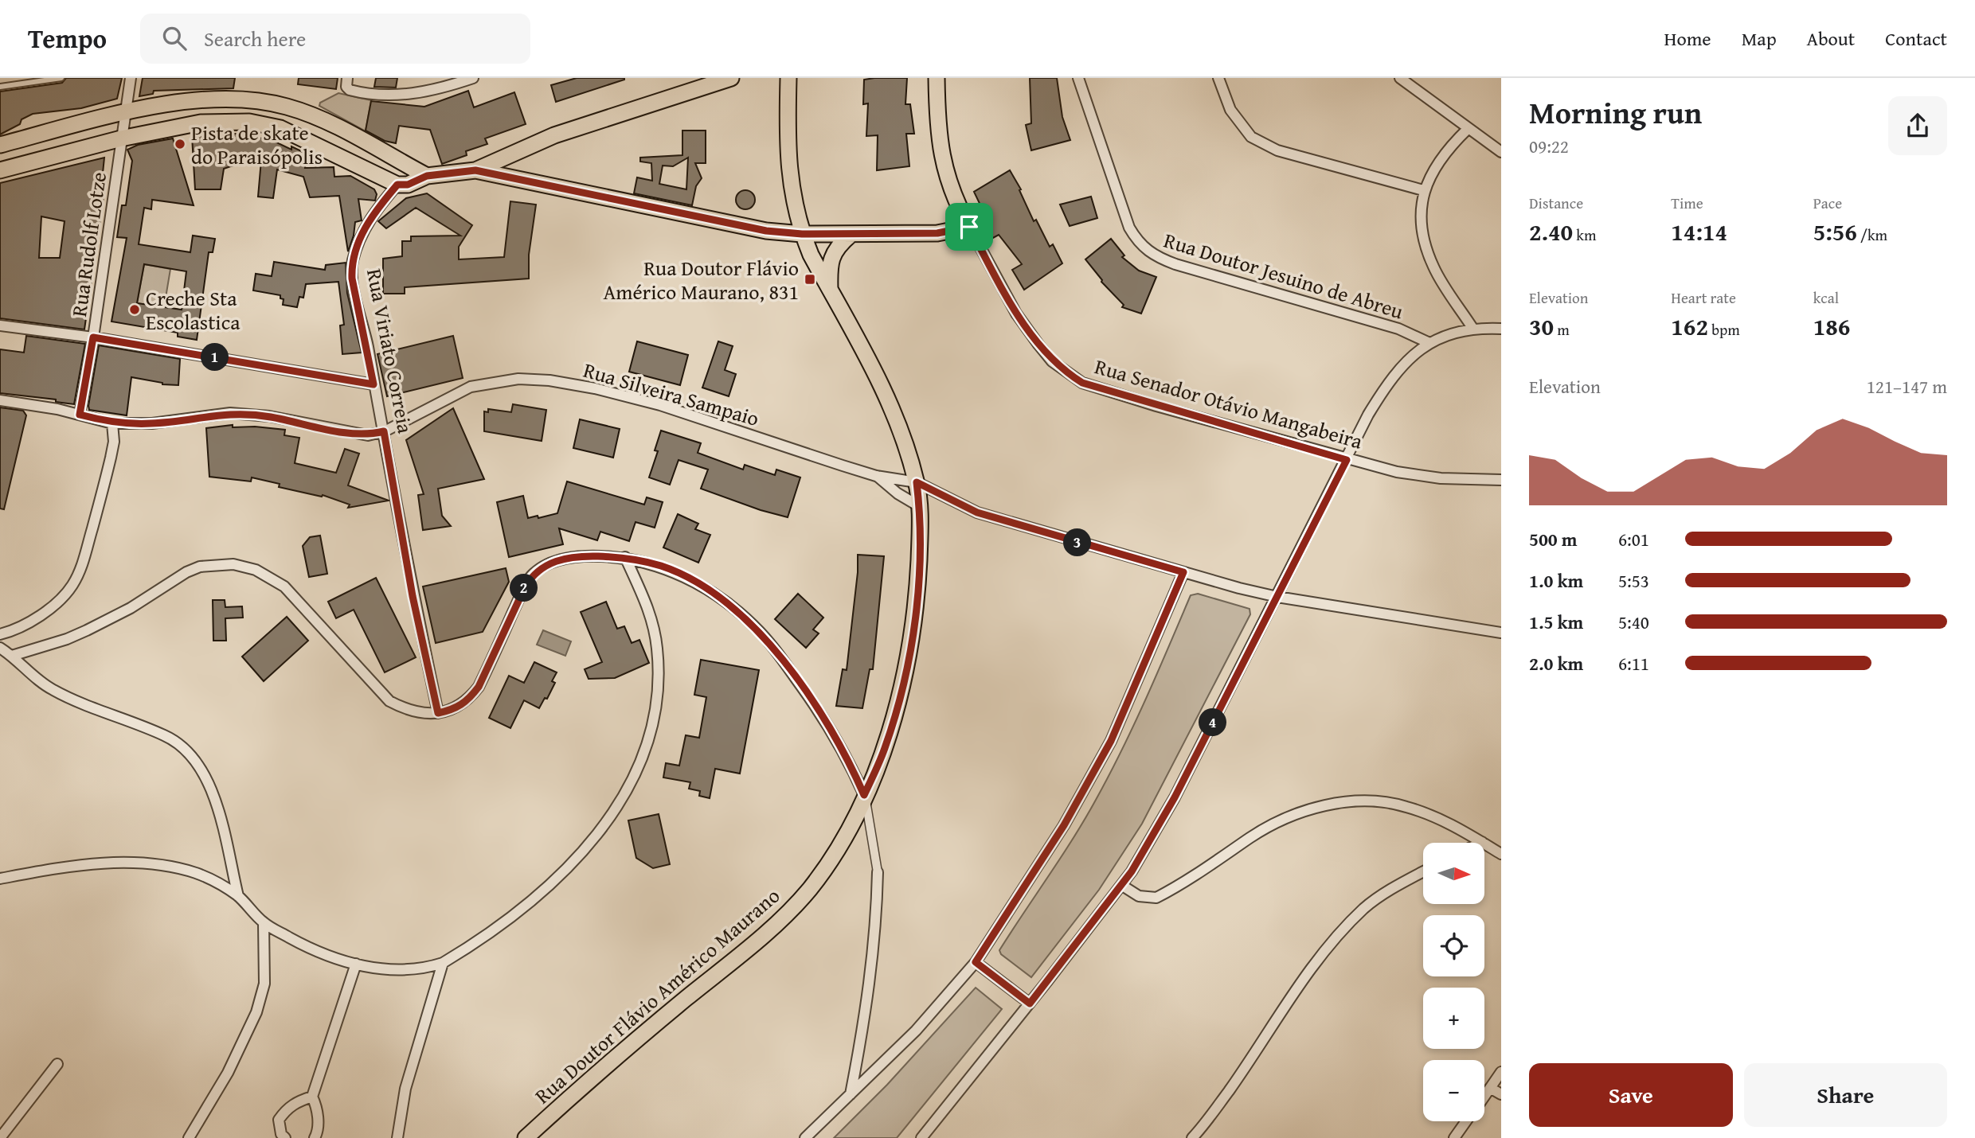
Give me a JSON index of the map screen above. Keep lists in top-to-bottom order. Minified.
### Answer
{"streets":{"main road":["Rua Senador Otávio Mangabeira","Rua Doutor Flávio Américo Maurano"],"street":["Rua Rudolf Lotze","Rua Doutor Jesuino de Abreu","Rua Viriato Correia","Rua Silveira Sampaio"]},"crossings":[["Rua Rudolf Lotze","Rua Silveira Sampaio"],["Rua Viriato Correia","Rua Silveira Sampaio"],["Rua Silveira Sampaio","Rua Doutor Flávio Américo Maurano"]],"places":{"other":["Pista de skate do Paraisópolis","Creche Sta Escolastica"],"transit":["Rua Doutor Flávio Américo Maurano, 831"]},"north":"right","page":{"header":"Tempo","search":"Search here","nav":["Home","Map","About","Contact"],"heading":["Morning run","09:22"],"stats":[["Distance","2.40 km"],["Time","14:14"],["Pace","5:56 /km"],["Elevation","30 m"],["Heart rate","162 bpm"],["kcal","186"]],"pins":["1","3","2","4"],"chart":["Elevation","121–147 m"],"list":[{"name":"500 m","note":"6:01"},{"name":"1.0 km","note":"5:53"},{"name":"1.5 km","note":"5:40"},{"name":"2.0 km","note":"6:11"}],"map_buttons":["+","−"],"buttons":["Save","Share"]}}
